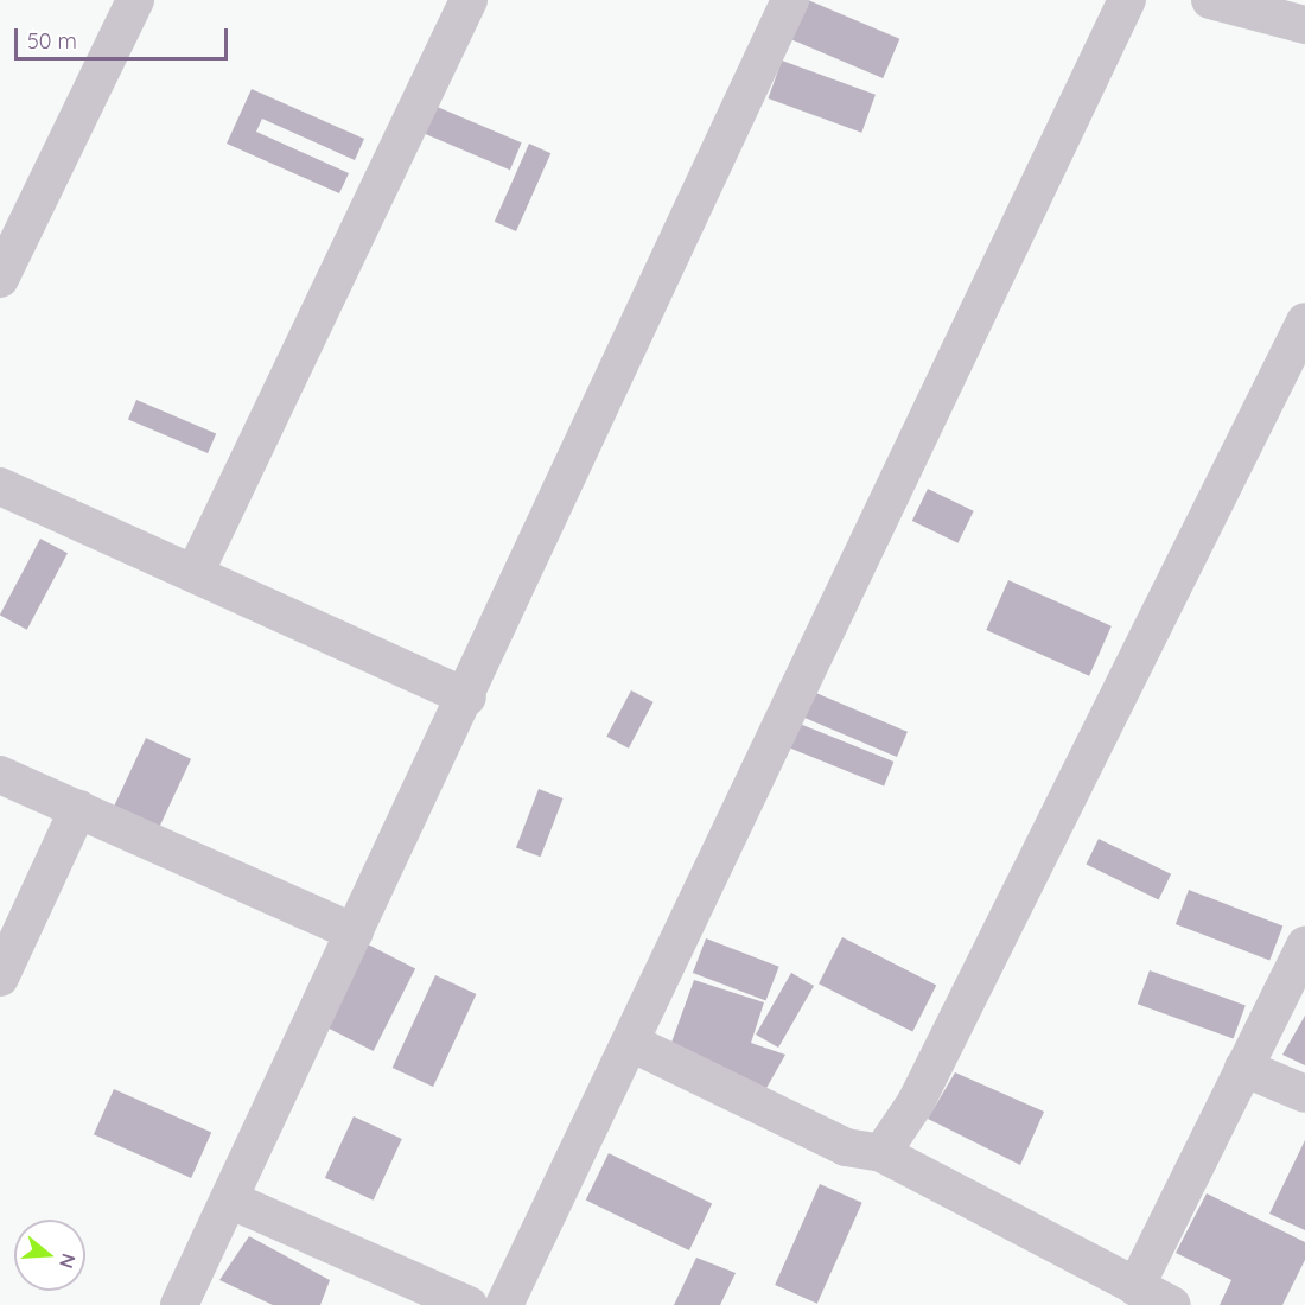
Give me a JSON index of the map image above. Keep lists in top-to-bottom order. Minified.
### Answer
{"scale_bar":"50 m","north":"right"}
